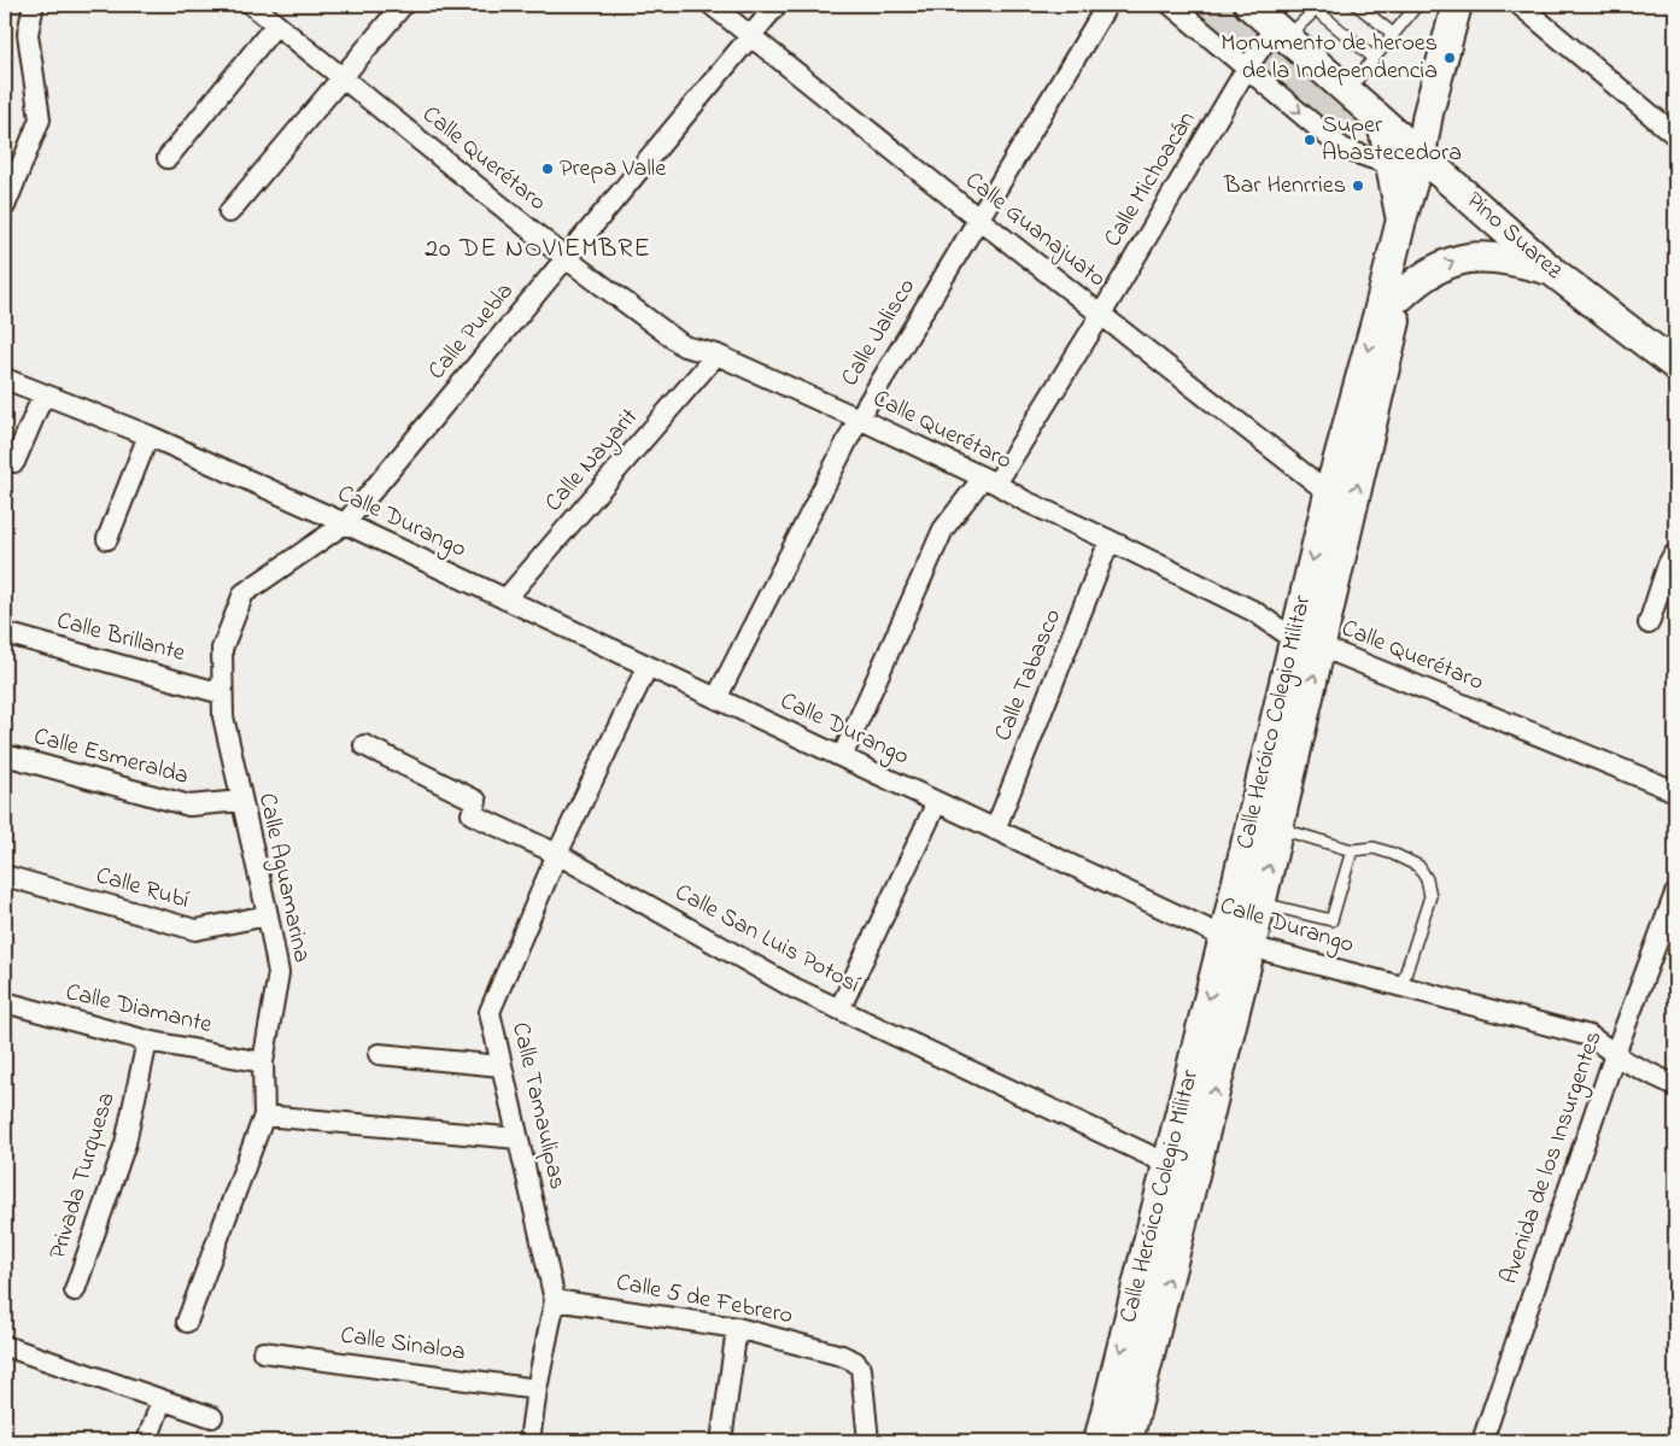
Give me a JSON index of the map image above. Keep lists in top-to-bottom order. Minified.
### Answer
{"streets":{"main road":["Pino Suarez","Calle Heróico Colegio Militar"],"street":["Calle Querétaro","Calle Michoacán","Calle Guanajuato","Calle Puebla","Calle Jalisco","Calle Nayarit","Calle Durango","Calle Brillante","Calle Tabasco","Calle Esmeralda","Calle Aguamarina","Calle Rubí","Calle San Luis Potosí","Calle Diamante","Calle Tamaulipas","Avenida de los Insurgentes","Privada Turquesa","Calle 5 de Febrero","Calle Sinaloa"]},"crossings":[["Calle Querétaro","Calle Michoacán"],["Calle Querétaro","Calle Puebla"],["Calle Querétaro","Calle Jalisco"],["Calle Querétaro","Calle Nayarit"],["Calle Querétaro","Calle Tabasco"],["Calle Querétaro","Calle Heróico Colegio Militar"],["Calle Michoacán","Calle Guanajuato"],["Calle Michoacán","Pino Suarez"],["Calle Michoacán","Calle Durango"],["Calle Guanajuato","Calle Puebla"],["Calle Guanajuato","Calle Jalisco"],["Calle Guanajuato","Calle Heróico Colegio Militar"],["Pino Suarez","Calle Heróico Colegio Militar"],["Calle Puebla","Calle Durango"],["Calle Puebla","Calle Aguamarina"],["Calle Jalisco","Calle Durango"],["Calle Nayarit","Calle Durango"],["Calle Durango","Calle Tabasco"],["Calle Durango","Calle Heróico Colegio Militar"],["Calle Durango","Calle Aguamarina"],["Calle Durango","Calle Tamaulipas"],["Calle Durango","Avenida de los Insurgentes"],["Calle Brillante","Calle Aguamarina"],["Calle Heróico Colegio Militar","Calle San Luis Potosí"],["Calle Esmeralda","Calle Aguamarina"],["Calle Aguamarina","Calle Rubí"],["Calle Aguamarina","Calle Diamante"],["Calle San Luis Potosí","Calle Tamaulipas"],["Calle Diamante","Privada Turquesa"],["Calle Tamaulipas","Calle 5 de Febrero"],["Calle Tamaulipas","Calle Sinaloa"]],"districts":["20 DE NOVIEMBRE"],"places":["Monumento de heroes de la Independencia","Super Abastecedora","Prepa Valle","Bar Henrries"]}
